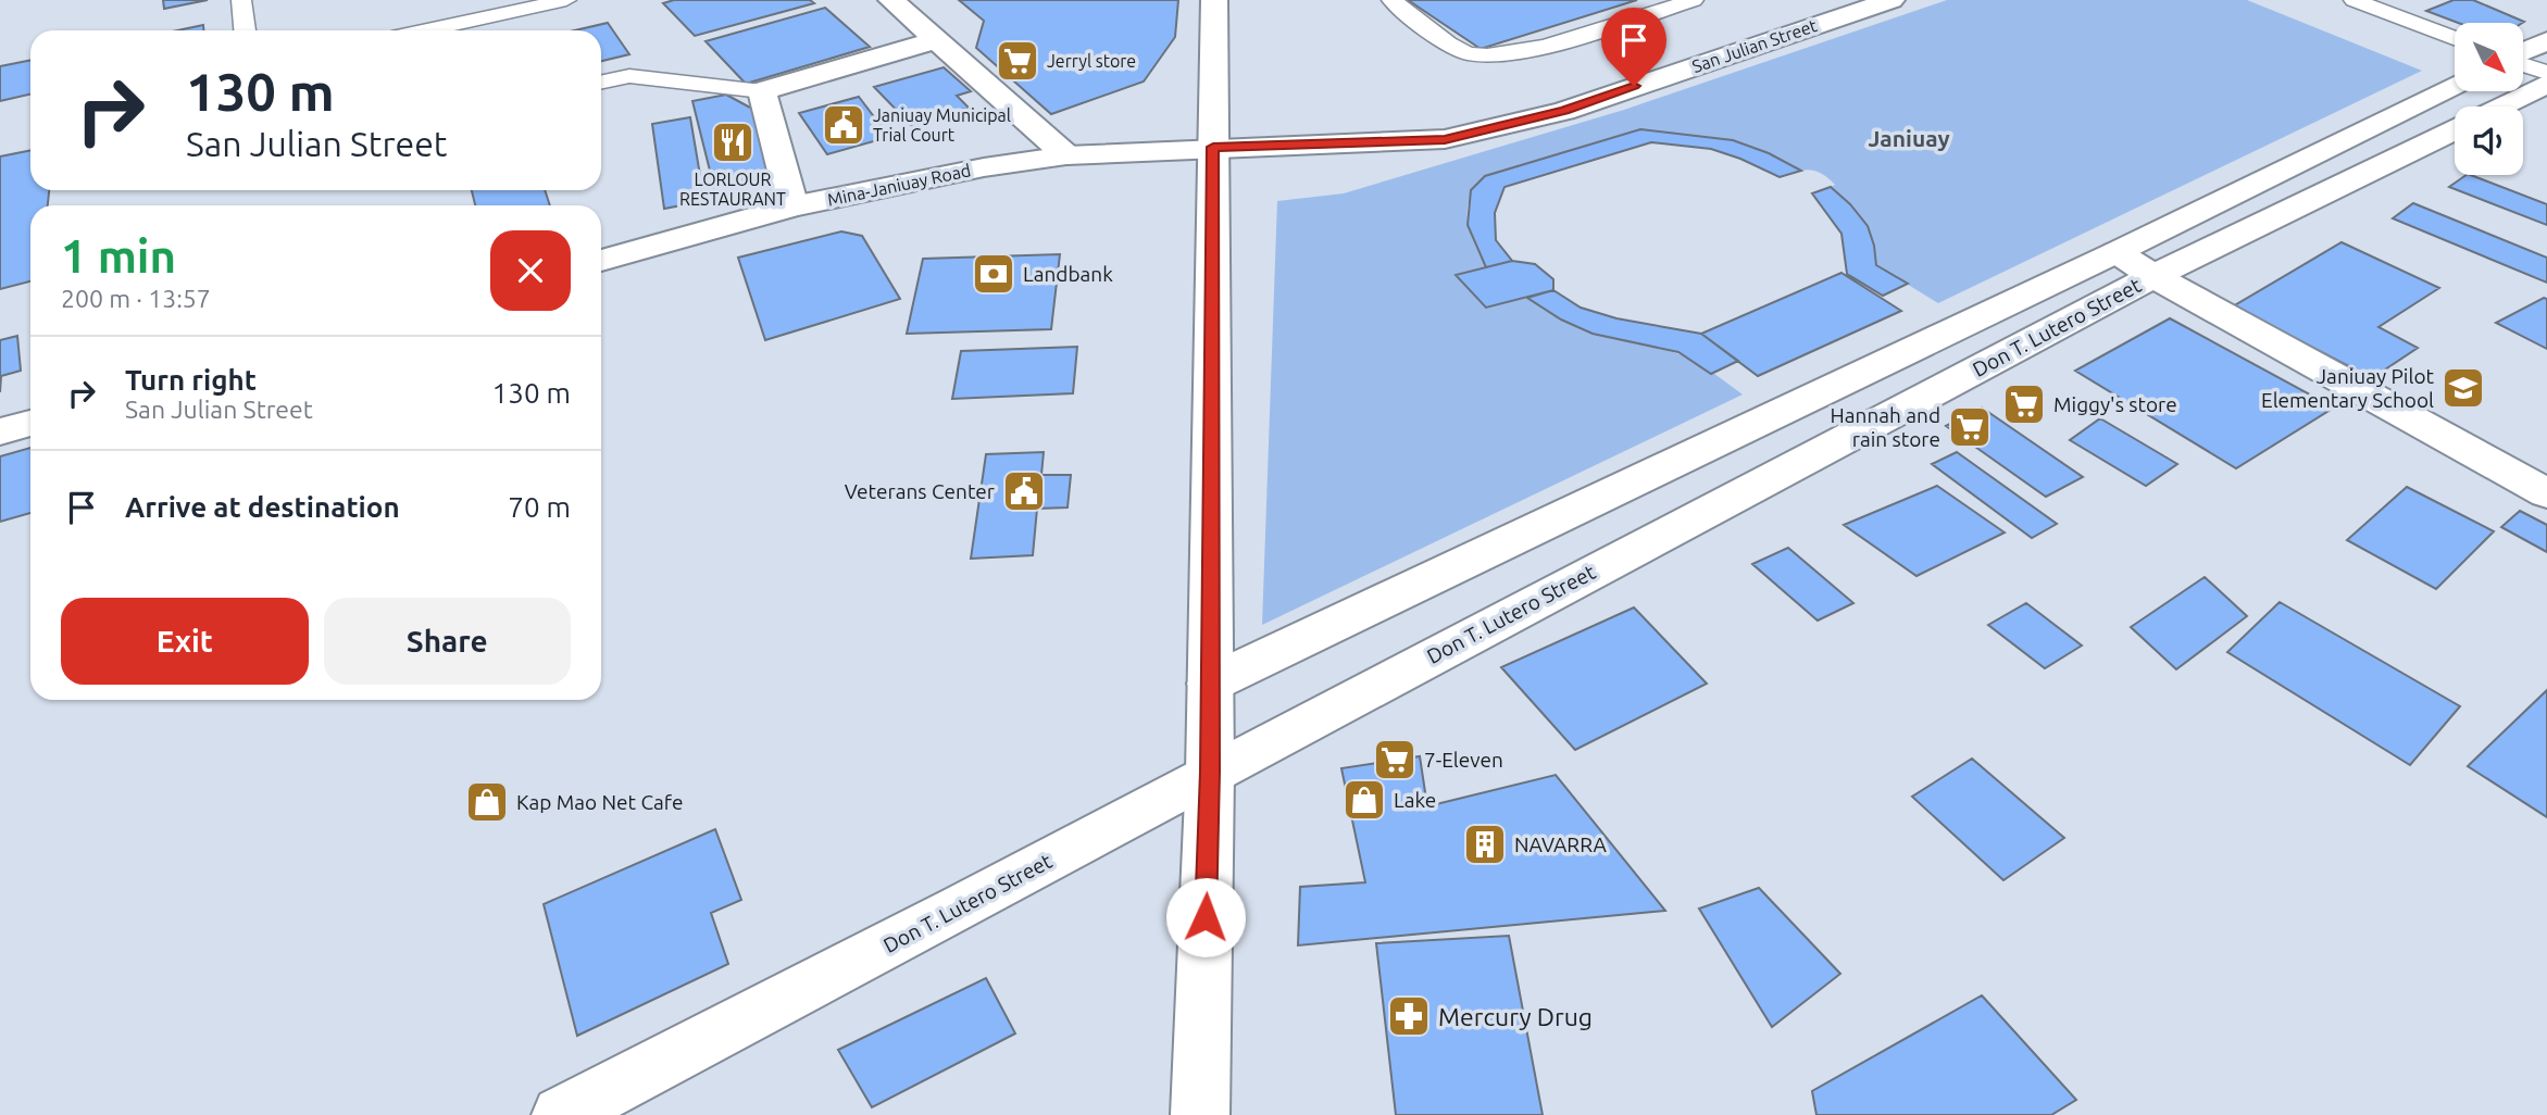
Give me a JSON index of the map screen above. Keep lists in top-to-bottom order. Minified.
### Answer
{"streets":{"street":["San Julian Street","Mina-Janiuay Road","Don T. Lutero Street"]},"crossings":[["San Julian Street","Mina-Janiuay Road"]],"districts":["Janiuay"],"places":{"supermarket":["Jerryl store","Miggy's store","Hannah and rain store","7-Eleven"],"public building":["Janiuay Municipal Trial Court","Veterans Center"],"restaurant":["LORLOUR RESTAURANT"],"bank":["Landbank"],"school or university":["Janiuay Pilot Elementary School"],"shop":["Lake","Kap Mao Net Cafe"],"building":["NAVARRA"],"pharmacy":["Mercury Drug"]},"north":"bottom right","page":{"turn":["130 m","San Julian Street"],"heading":["1 min","200 m · 13:57"],"list":[{"name":"Turn right","note":"San Julian Street","value":"130 m"},{"name":"Arrive at destination","value":"70 m"}],"buttons":["Exit","Share"]}}
